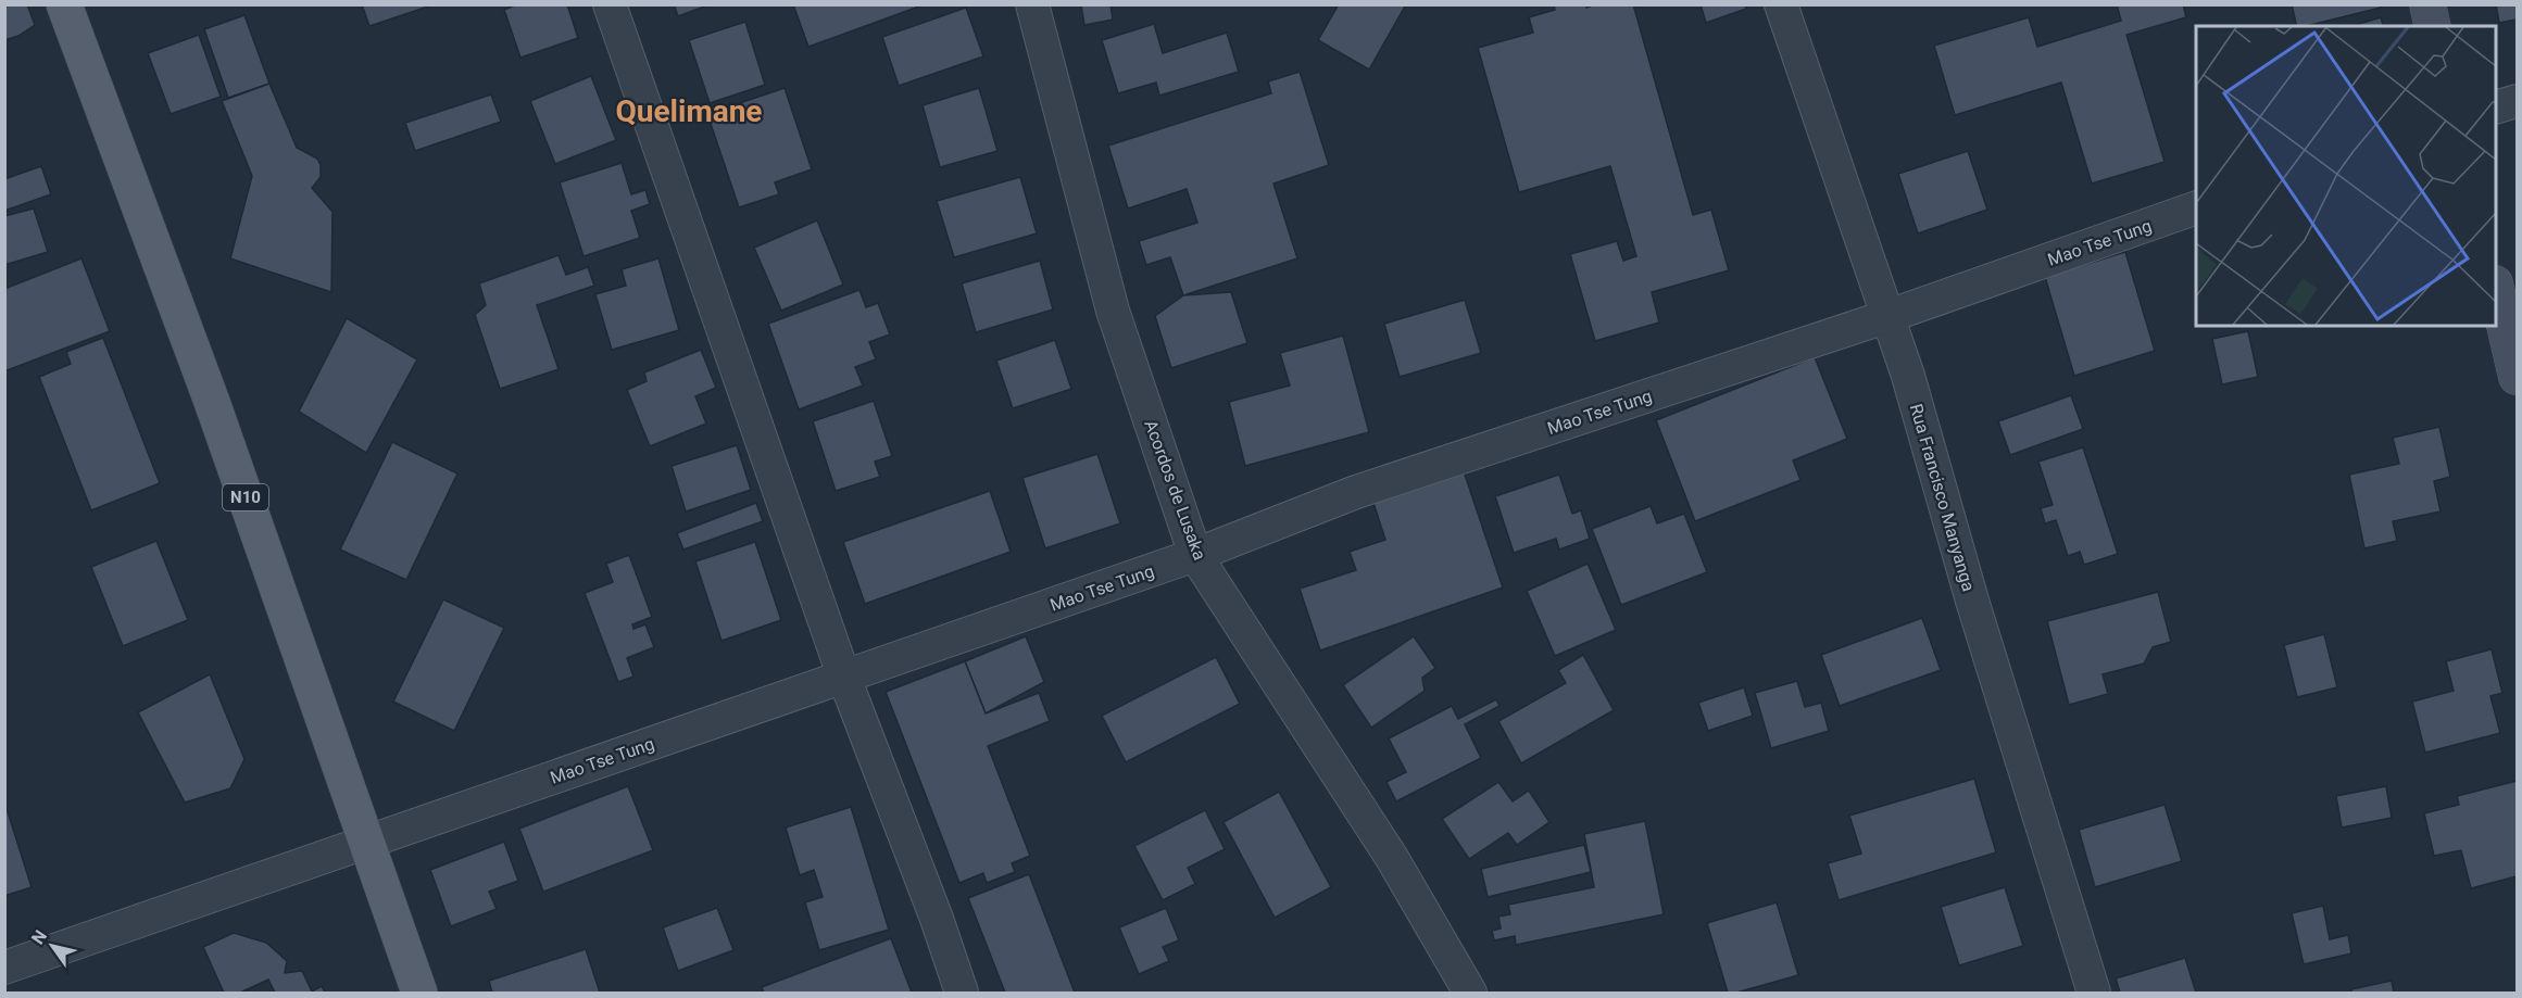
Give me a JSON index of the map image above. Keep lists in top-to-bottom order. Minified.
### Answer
{"streets":{"main road":["N10"],"street":["Mao Tse Tung","Acordos de Lusaka","Rua Francisco Manyanga"]},"crossings":[["Mao Tse Tung","Acordos de Lusaka"],["Mao Tse Tung","N10"],["Mao Tse Tung","Rua Francisco Manyanga"]],"districts":["Quelimane"],"north":"top left"}
